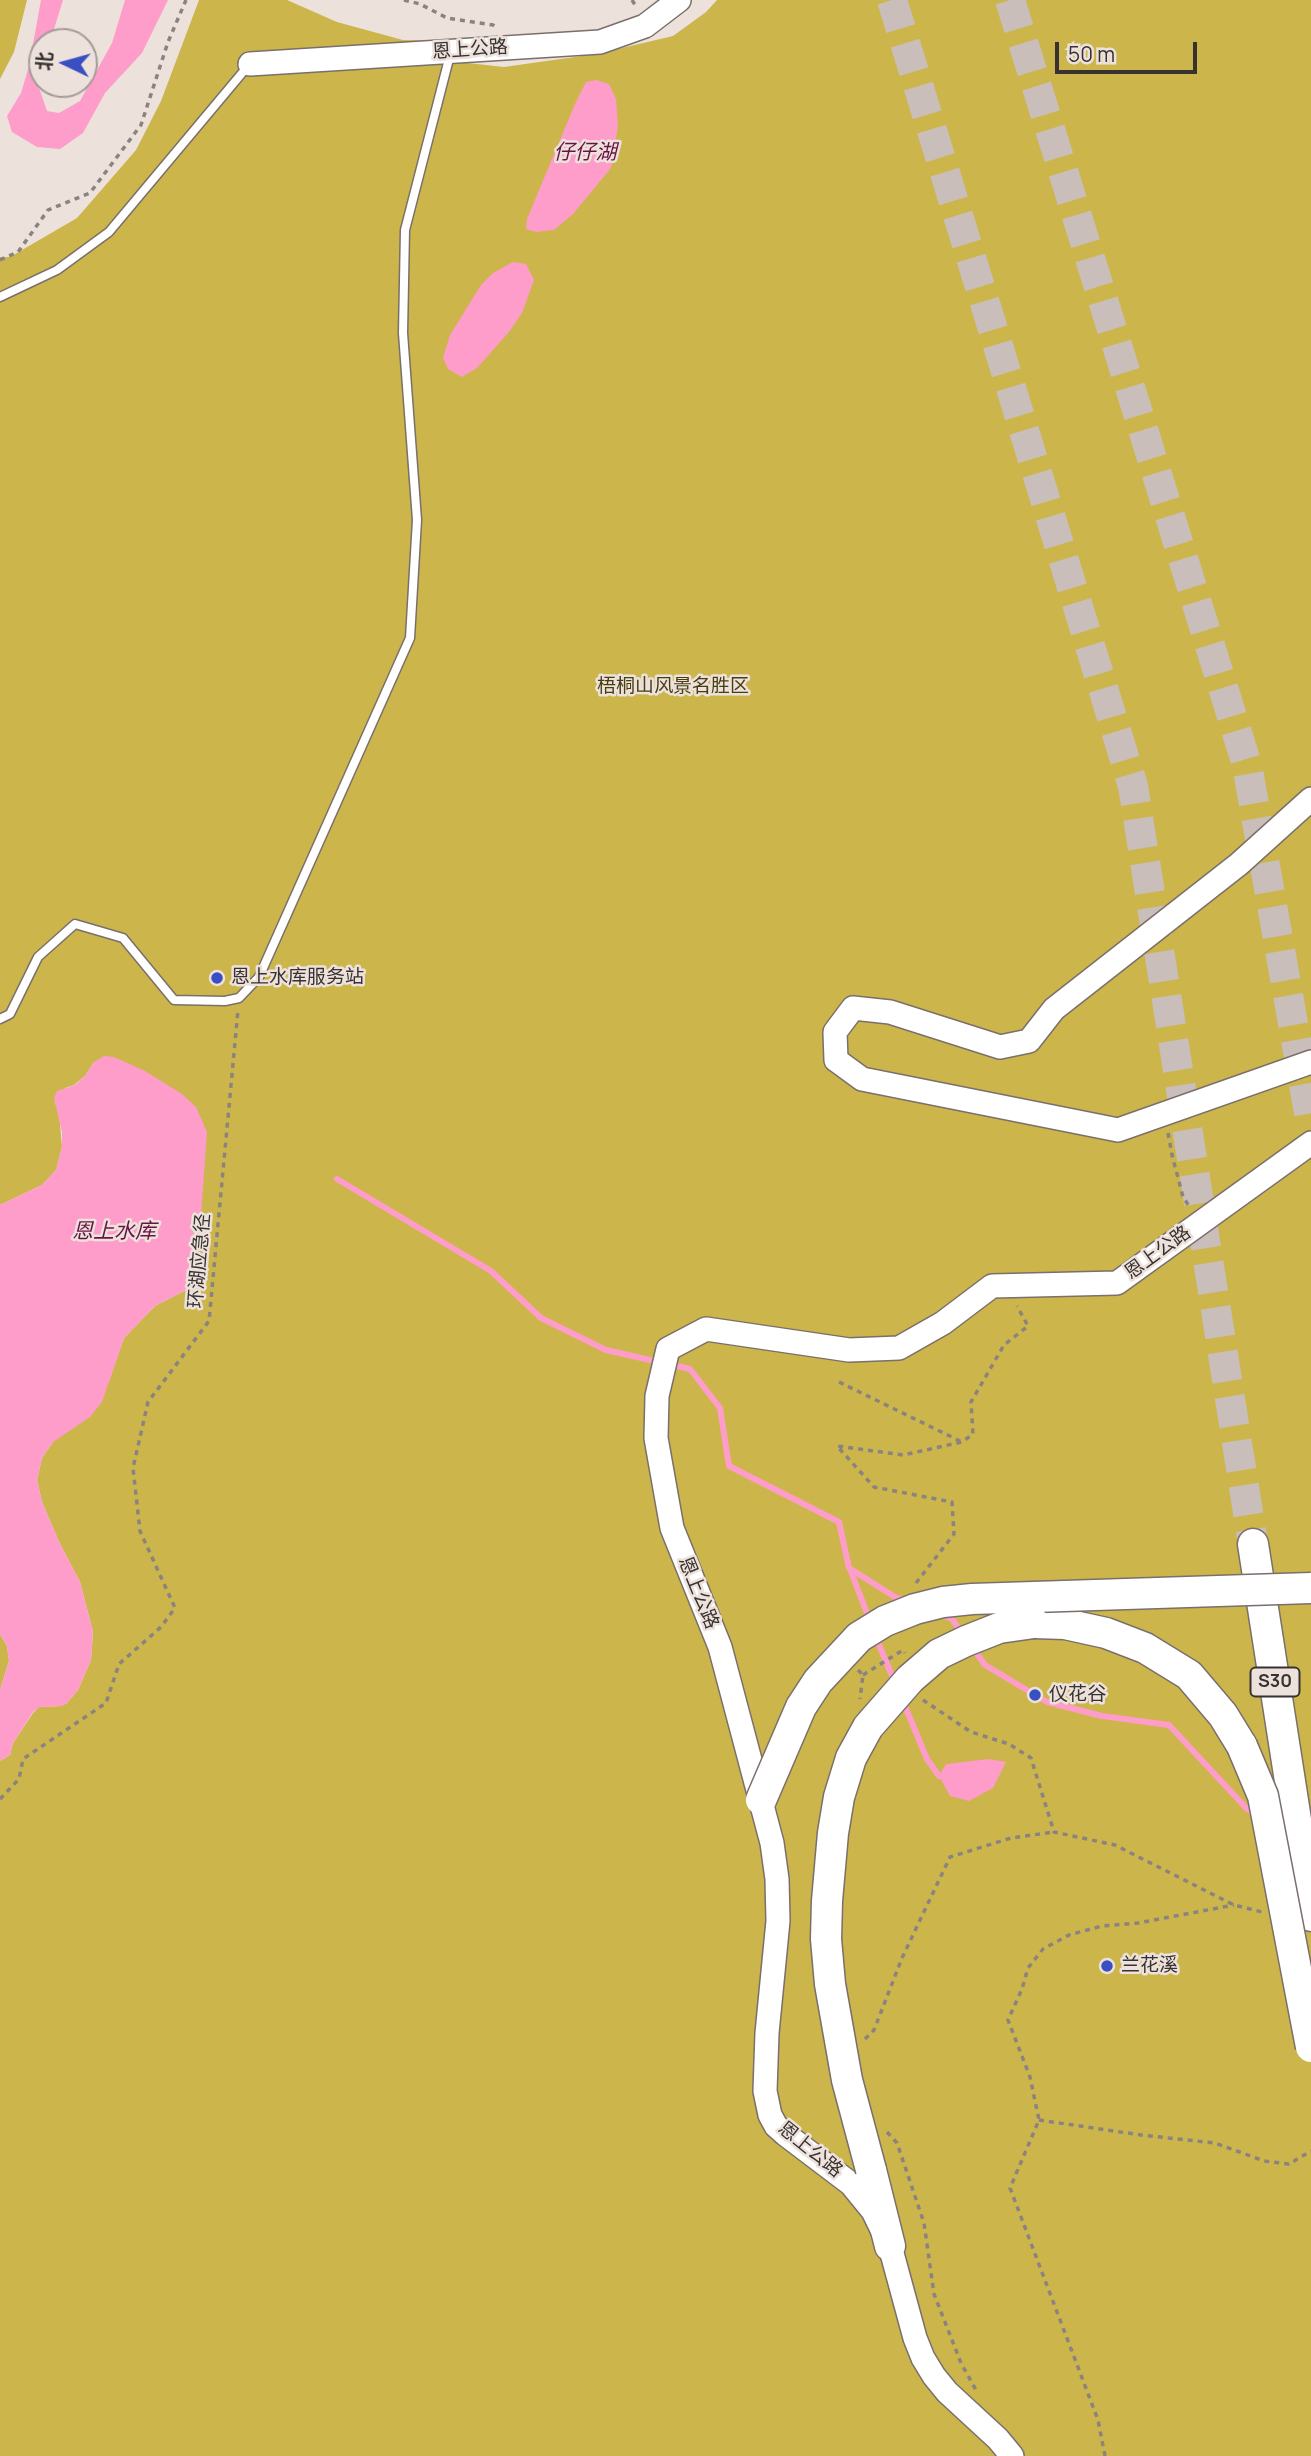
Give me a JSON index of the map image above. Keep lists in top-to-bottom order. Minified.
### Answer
{"streets":{"highway":["S30"],"street":["恩上公路"],"path":["环湖应急径"]},"water":["仔仔湖","恩上水库"],"parks":["梧桐山风景名胜区"],"places":["恩上水库服务站","仪花谷","兰花溪"],"scale_bar":"50 m","north":"left"}
